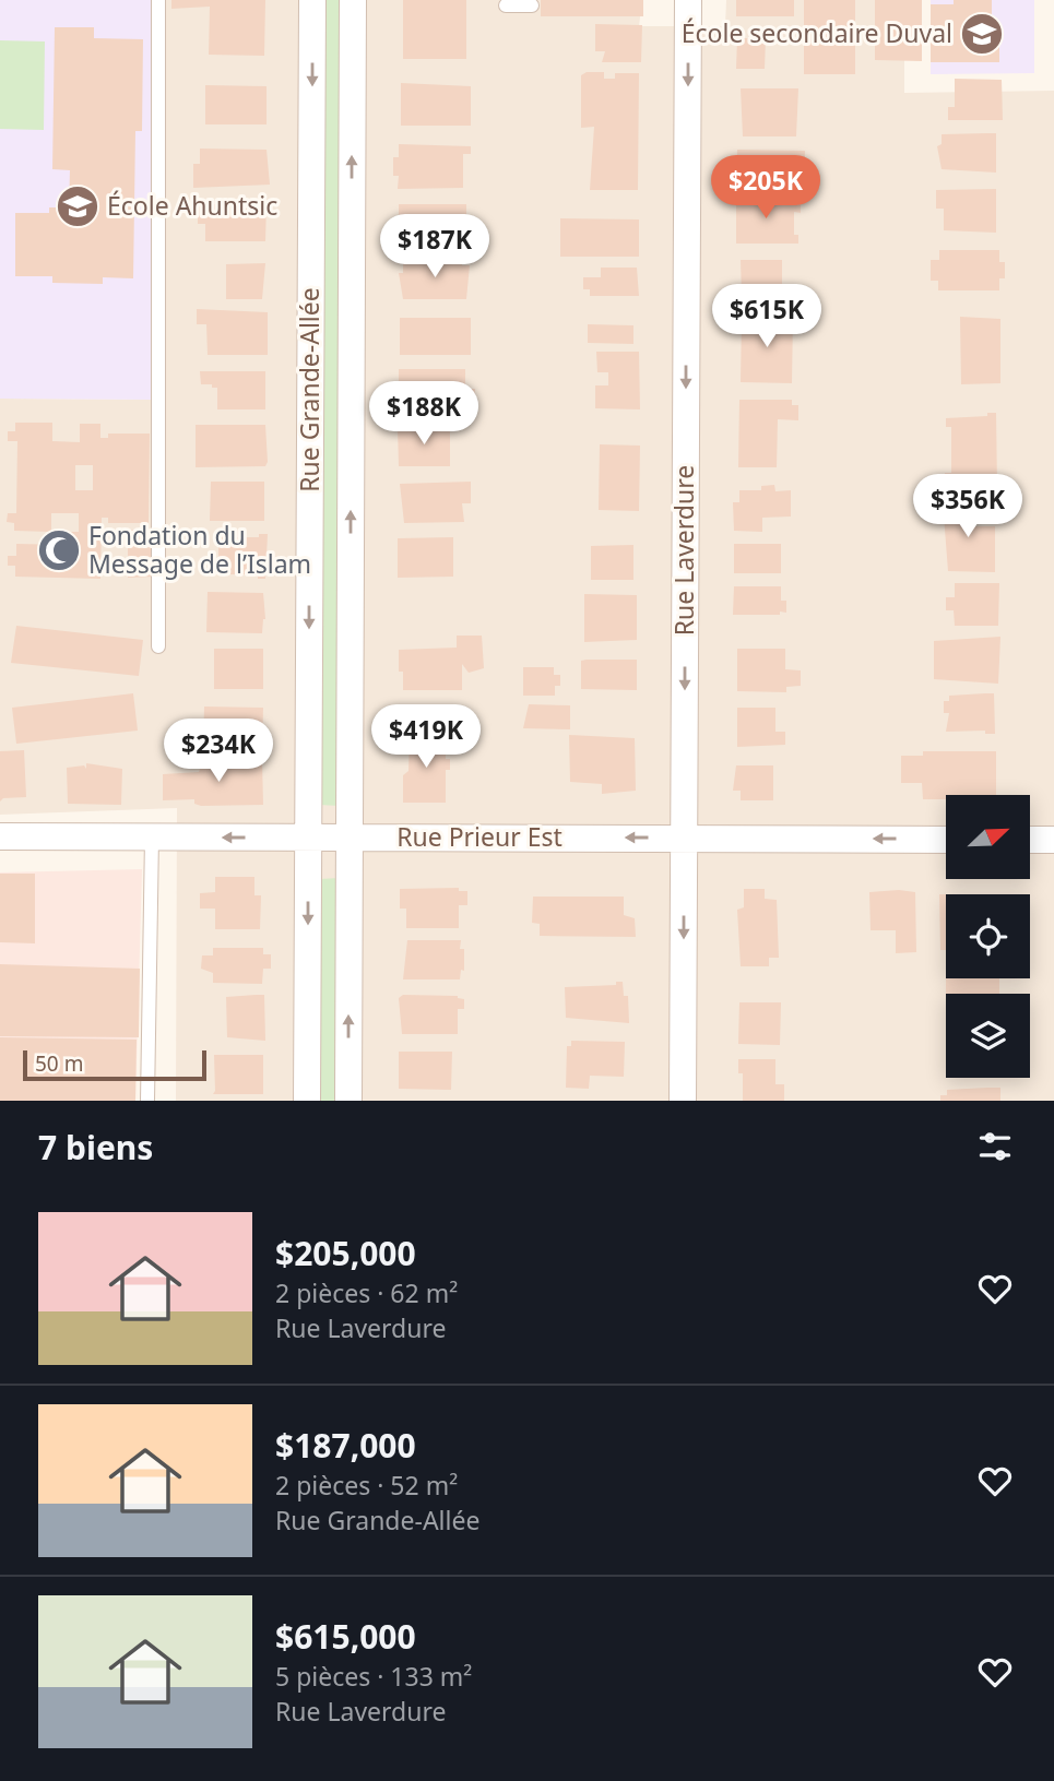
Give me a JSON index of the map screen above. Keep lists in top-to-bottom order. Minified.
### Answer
{"streets":{"street":["Rue Grande-Allée","Rue Laverdure","Rue Prieur Est"]},"crossings":[["Rue Grande-Allée","Rue Prieur Est"],["Rue Laverdure","Rue Prieur Est"]],"one_way":["Rue Laverdure","Rue Prieur Est"],"places":{"school or university":["École secondaire Duval","École Ahuntsic"],"mosque":["Fondation du Message de l’Islam"]},"scale_bar":"50 m","north":"top right","page":{"price":["$205K","$187K","$615K","$188K","$356K","$419K","$234K"],"scale":"50 m","heading":"7 biens","list":[{"name":"$205,000","note":"2 pièces · 62 m² · Rue Laverdure"},{"name":"$187,000","note":"2 pièces · 52 m² · Rue Grande-Allée"},{"name":"$615,000","note":"5 pièces · 133 m² · Rue Laverdure"}]}}
